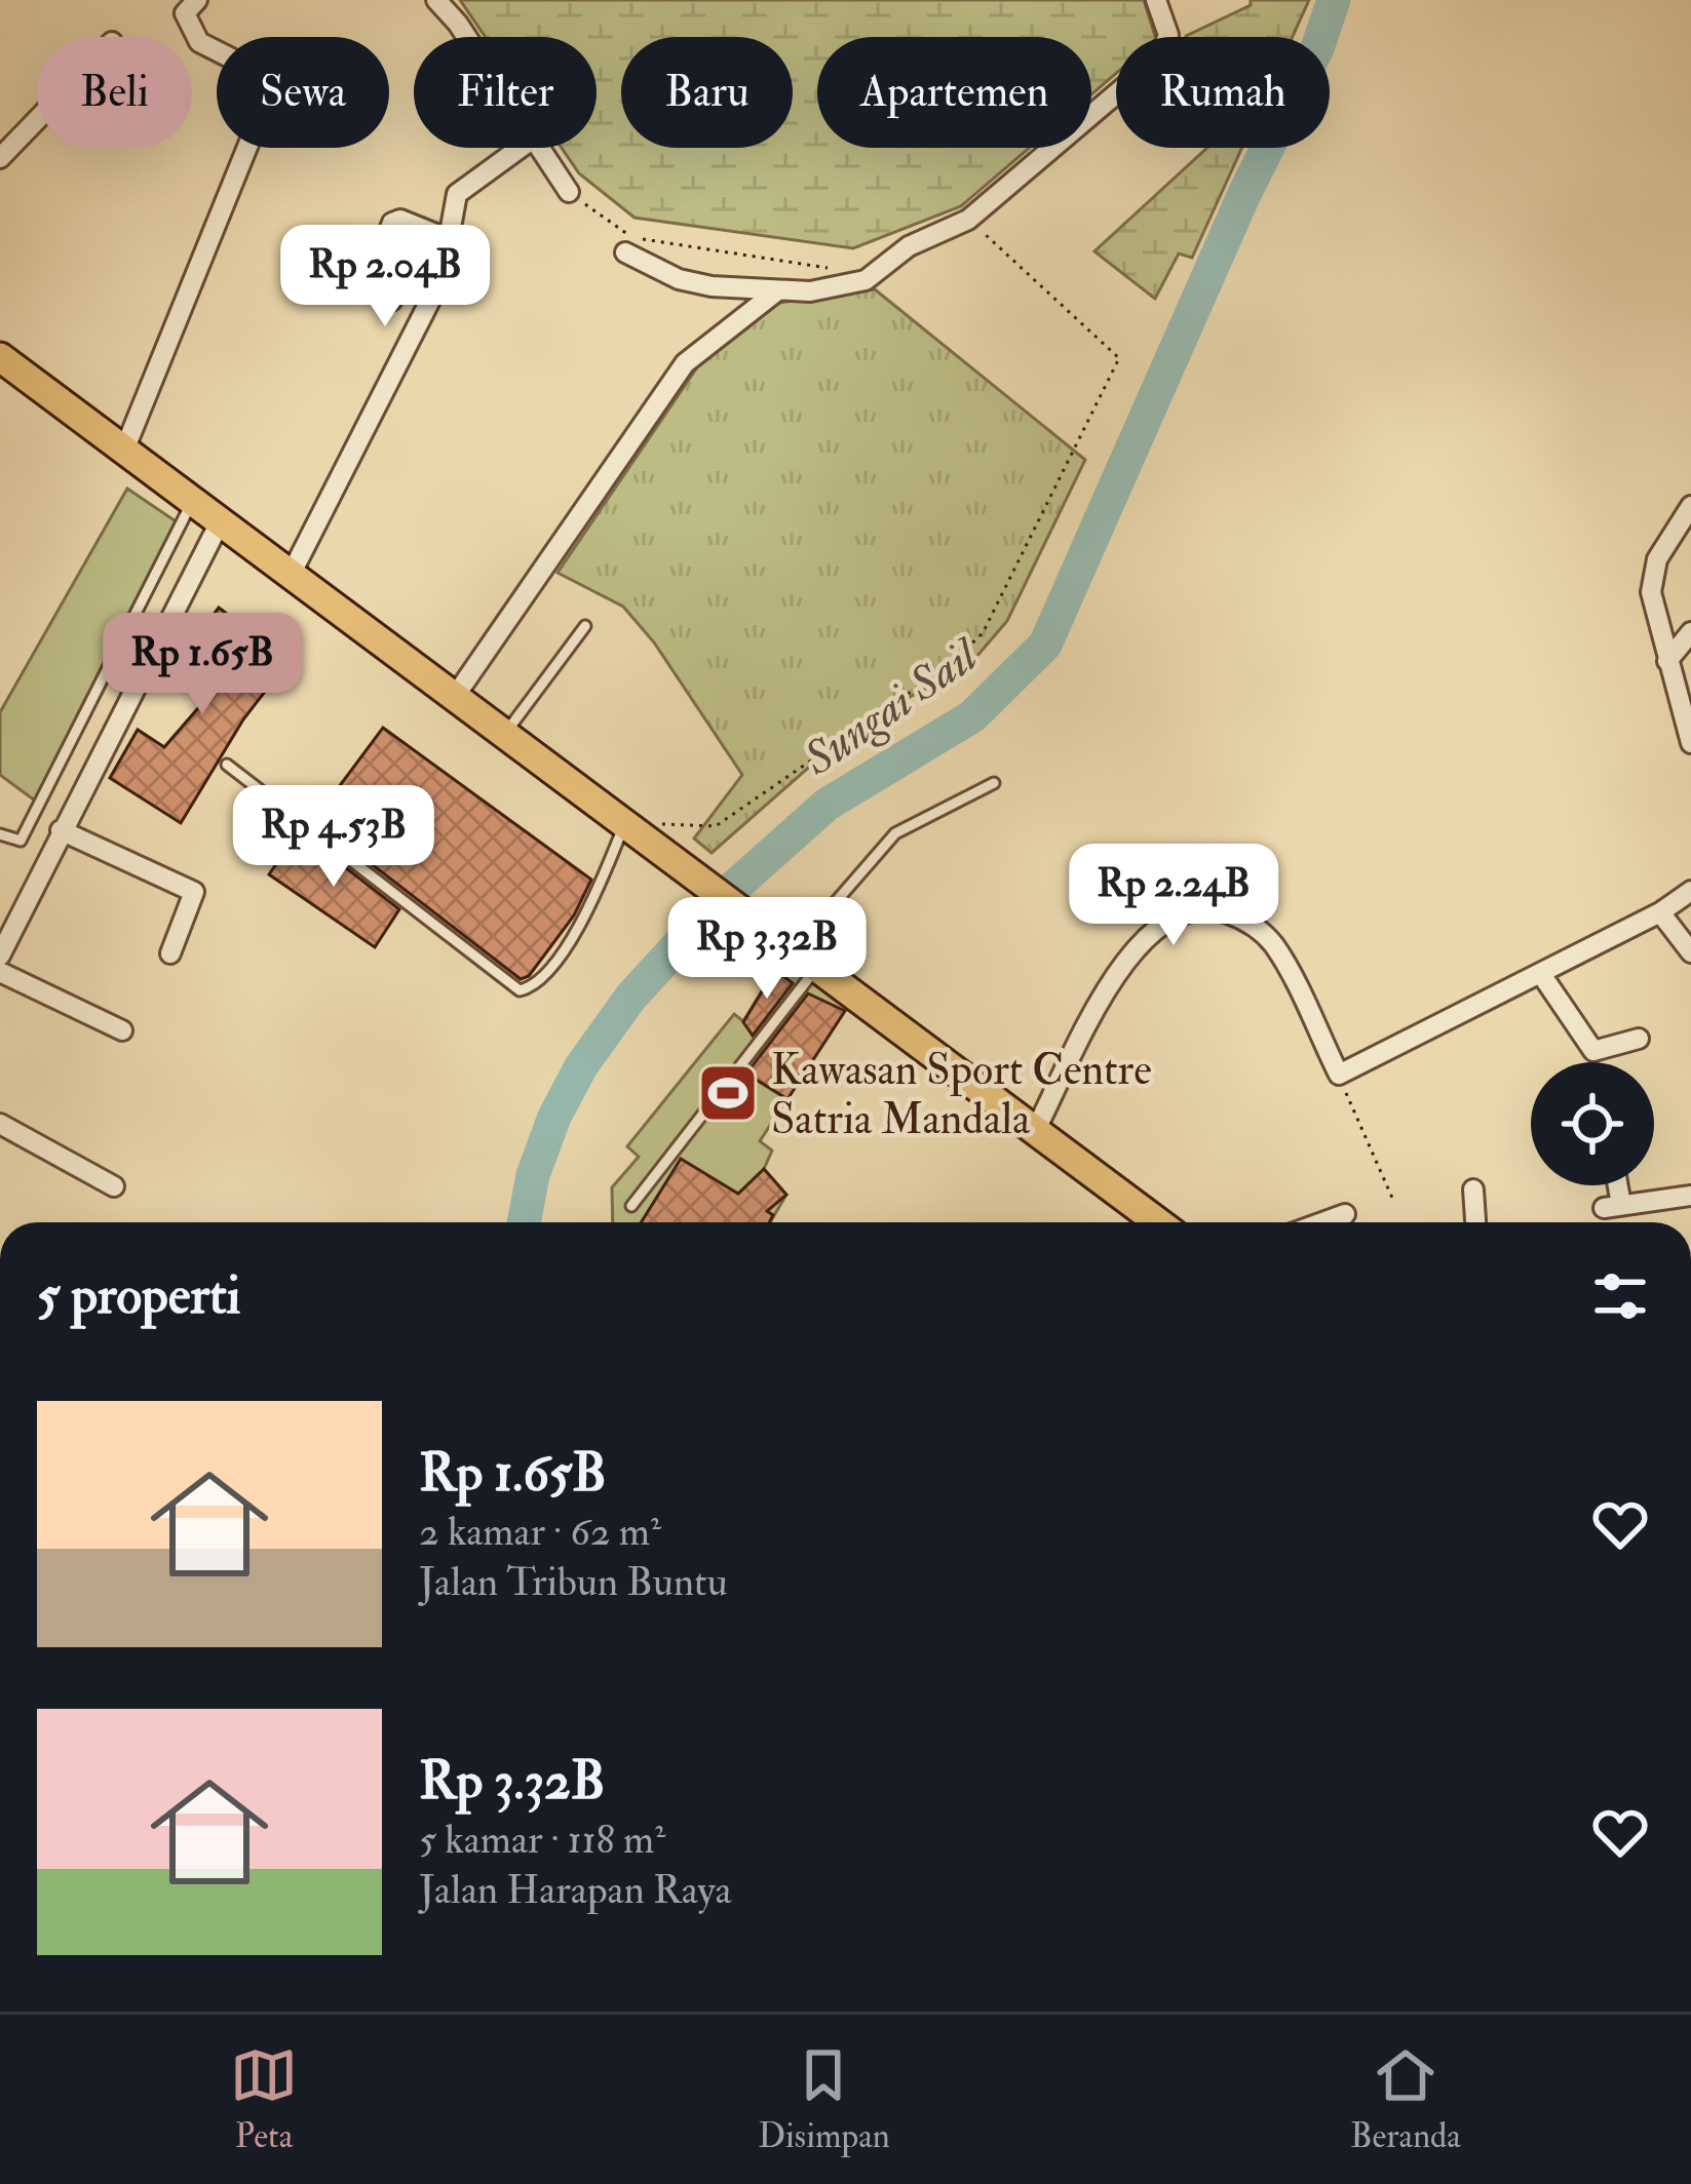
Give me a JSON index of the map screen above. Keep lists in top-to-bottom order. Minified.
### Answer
{"water":["Sungai Sail"],"places":{"sports":["Kawasan Sport Centre Satria Mandala"]},"page":{"chip":["Beli","Sewa","Filter","Baru","Apartemen","Rumah"],"price":["Rp 2.04B","Rp 1.65B","Rp 4.53B","Rp 2.24B","Rp 3.32B"],"heading":"5 properti","list":[{"name":"Rp 1.65B","note":"2 kamar · 62 m² · Jalan Tribun Buntu"},{"name":"Rp 3.32B","note":"5 kamar · 118 m² · Jalan Harapan Raya"}],"tabs":["Peta","Disimpan","Beranda"]}}
